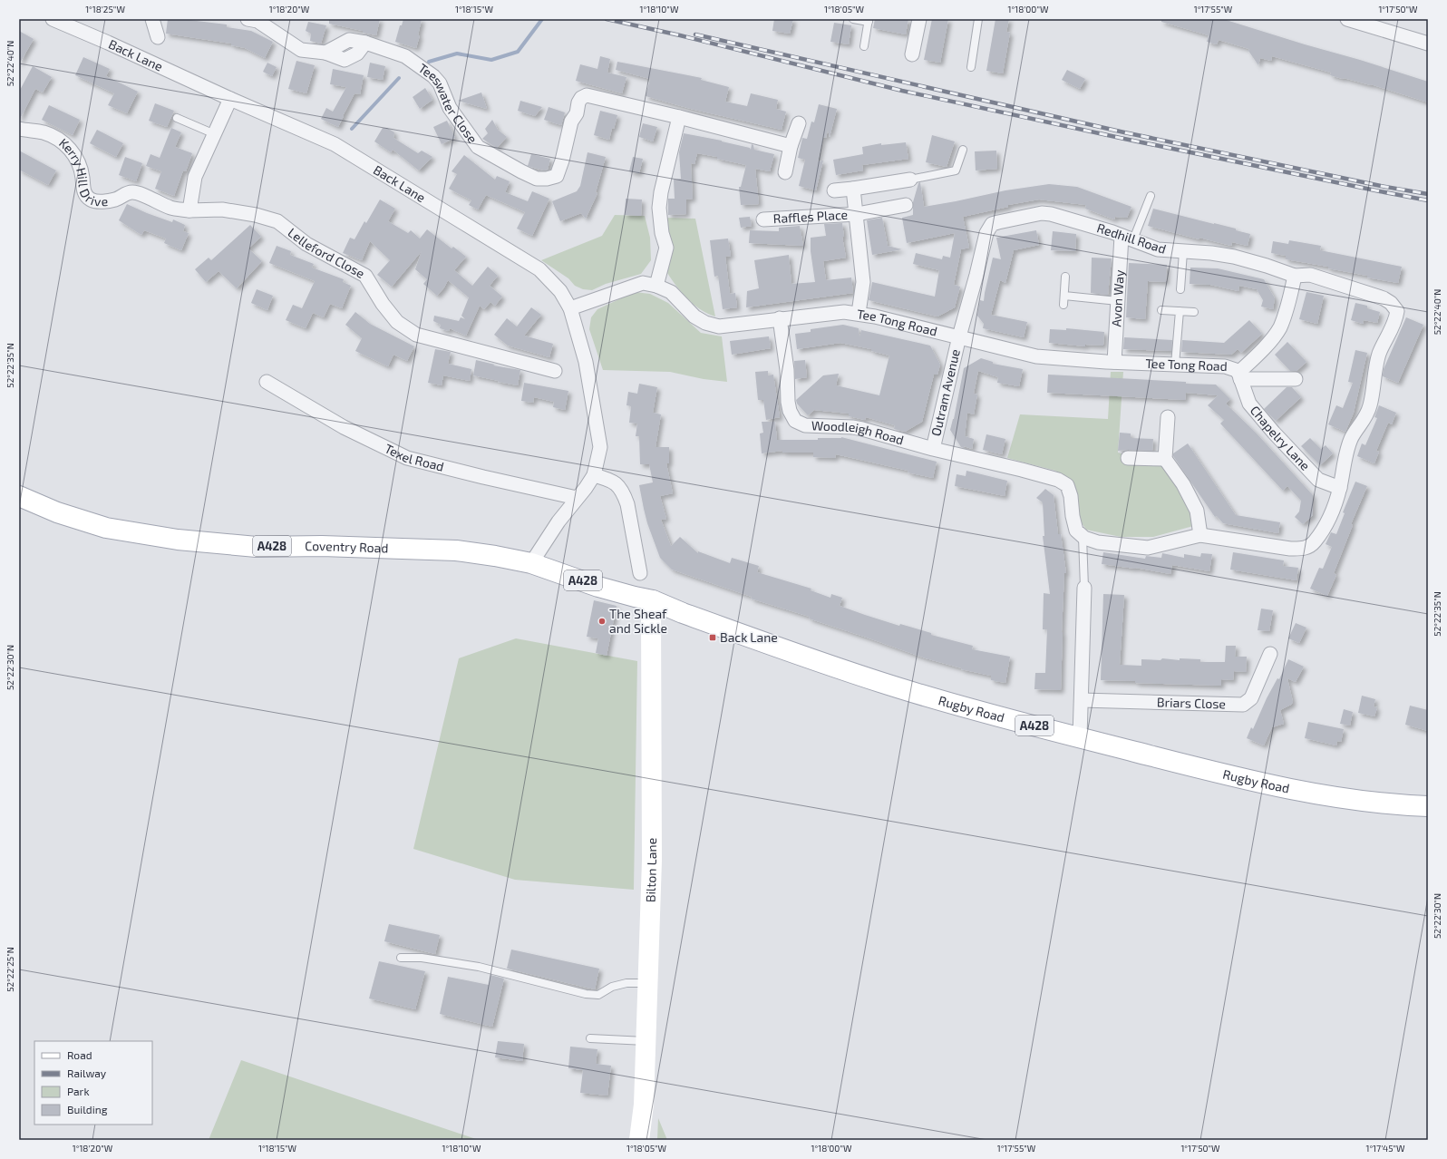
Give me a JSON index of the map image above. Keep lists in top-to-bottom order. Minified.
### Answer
{"streets":{"main road":["A428","Coventry Road","Rugby Road","Bilton Lane"],"street":["Back Lane","Teeswater Close","Kerry Hill Drive","Raffles Place","Redhill Road","Lelleford Close","Avon Way","Tee Tong Road","Outram Avenue","Woodleigh Road","Chapelry Lane","Texel Road","Briars Close"]},"crossings":[["Back Lane","Tee Tong Road"],["Back Lane","Texel Road"],["Back Lane","Coventry Road"],["Kerry Hill Drive","Lelleford Close"],["Raffles Place","Tee Tong Road"],["Redhill Road","Avon Way"],["Redhill Road","Tee Tong Road"],["Redhill Road","Outram Avenue"],["Redhill Road","Chapelry Lane"],["Avon Way","Tee Tong Road"],["Tee Tong Road","Outram Avenue"],["Tee Tong Road","Woodleigh Road"],["Tee Tong Road","Chapelry Lane"],["Outram Avenue","Woodleigh Road"],["Coventry Road","Rugby Road"],["Coventry Road","Bilton Lane"],["Rugby Road","Bilton Lane"]],"places":{"other":["The Sheaf and Sickle"],"transit":["Back Lane"]},"legend":["Road","Railway","Park","Building"],"coordinates":["1°18'25\"W","1°18'20\"W","1°18'15\"W","1°18'10\"W","1°18'05\"W","1°18'00\"W","1°17'55\"W","1°17'50\"W","52°22'40\"N","52°22'35\"N","52°22'30\"N","52°22'25\"N","1°17'45\"W"]}
